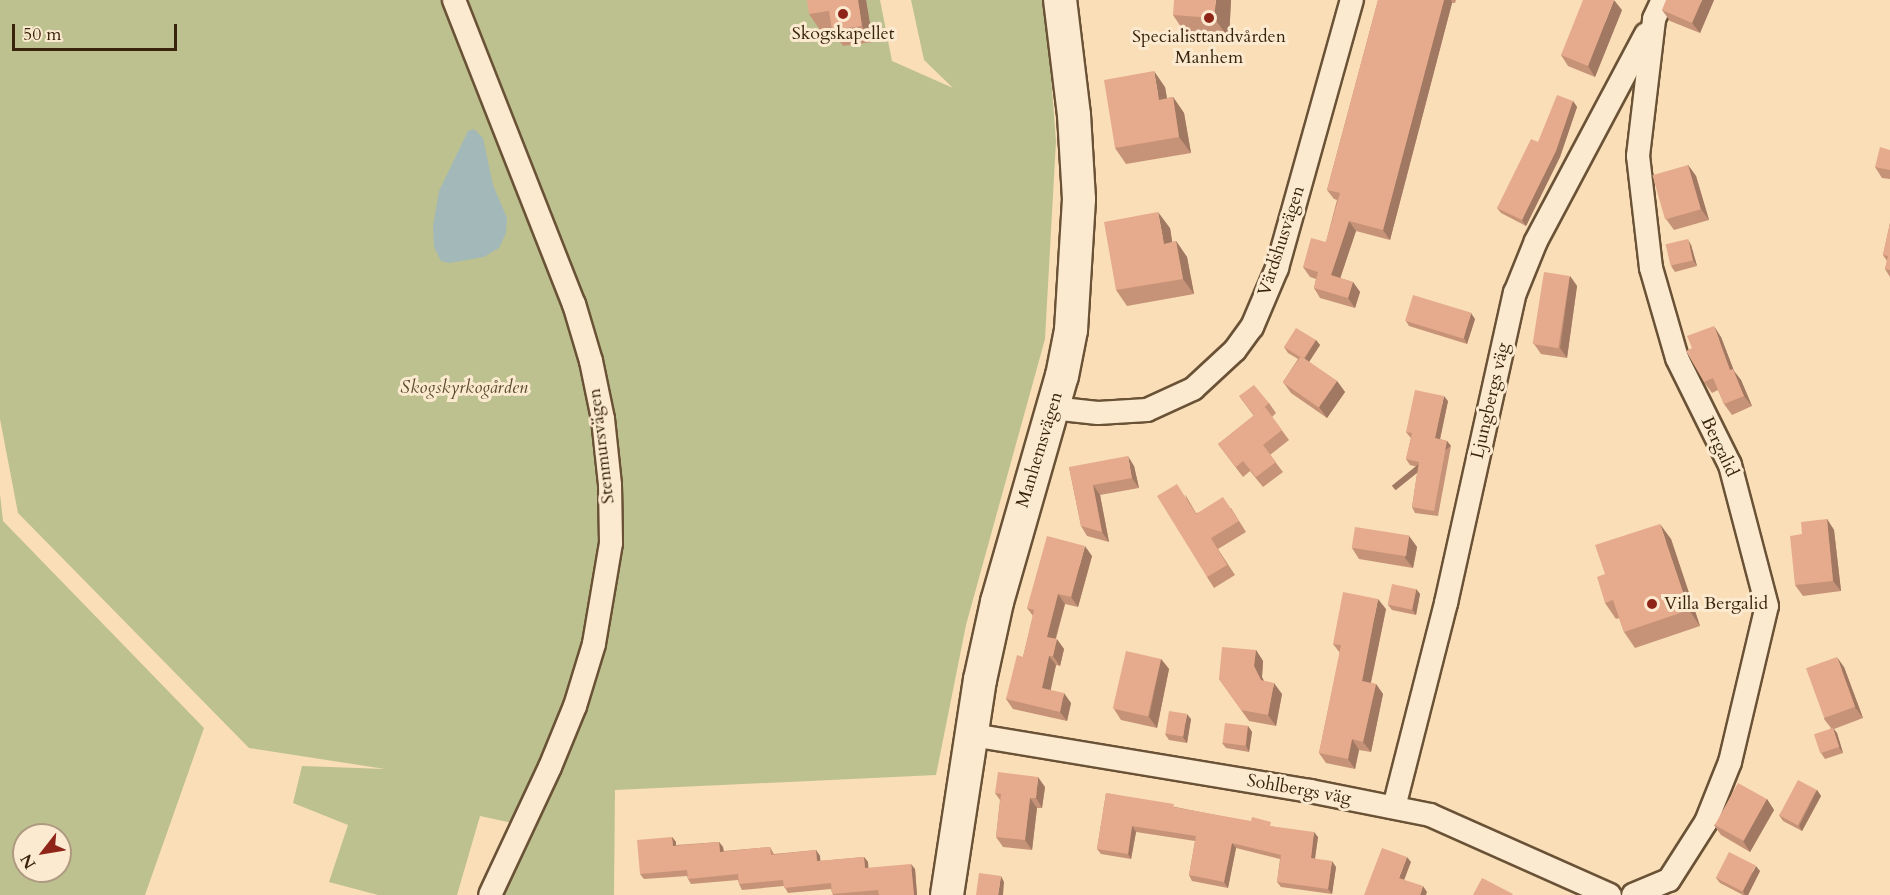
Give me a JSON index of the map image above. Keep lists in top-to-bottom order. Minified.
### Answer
{"streets":{"street":["Värdshusvägen","Ljungbergs väg","Stenmursvägen","Bergalid","Manhemsvägen","Sohlbergs väg"]},"crossings":[["Värdshusvägen","Manhemsvägen"],["Ljungbergs väg","Bergalid"],["Ljungbergs väg","Sohlbergs väg"],["Manhemsvägen","Sohlbergs väg"]],"parks":["Skogskyrkogården"],"places":["Skogskapellet","Specialisttandvården Manhem","Villa Bergalid"],"scale_bar":"50 m","north":"bottom left"}
